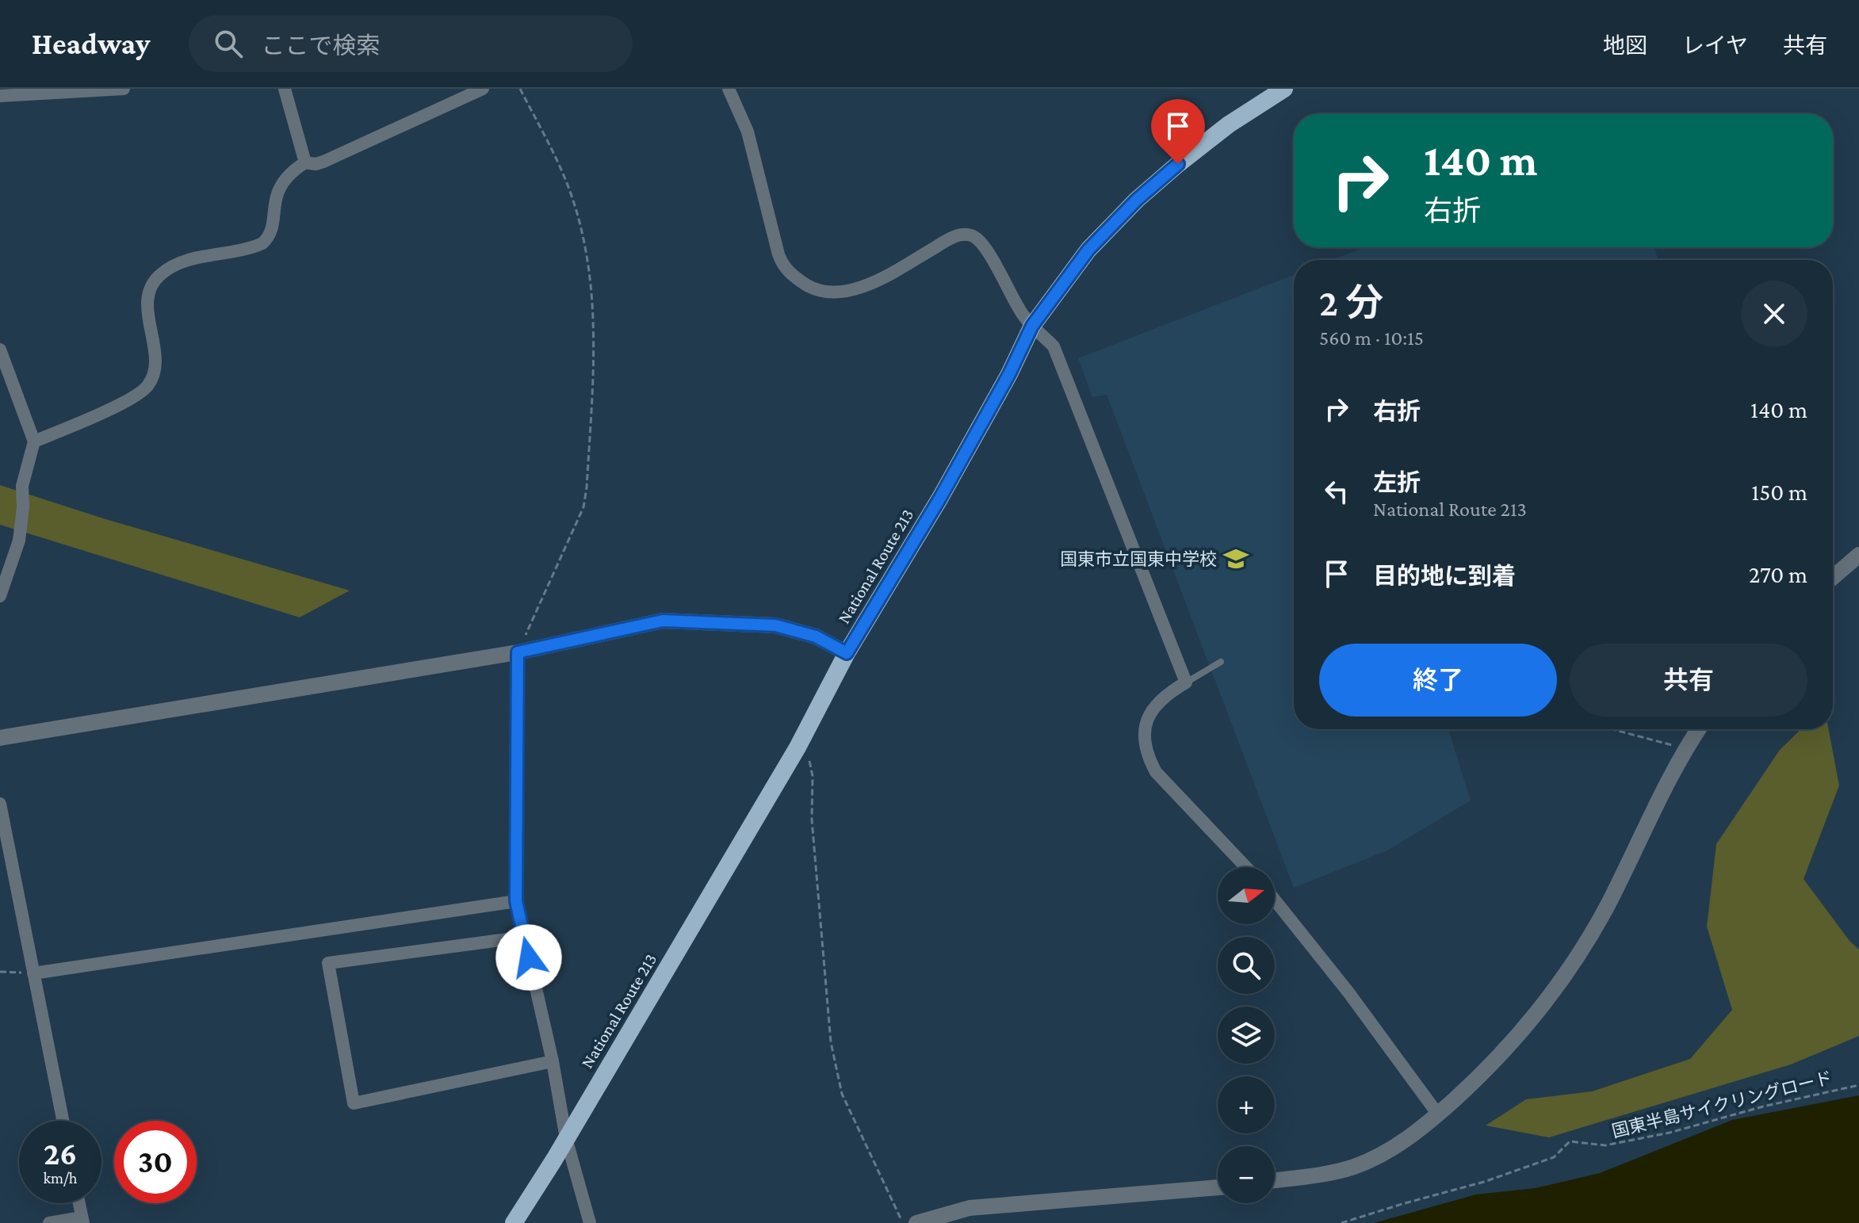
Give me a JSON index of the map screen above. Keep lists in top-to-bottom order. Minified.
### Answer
{"streets":{"highway":["National Route 213"],"path":["国東半島サイクリングロード"]},"places":{"school or university":["国東市立国東中学校"]},"north":"right","page":{"header":"Headway","search":"ここで検索","nav":["地図","レイヤ","共有"],"turn":["140 m","右折"],"heading":["2 分","560 m · 10:15"],"list":[{"name":"右折","value":"140 m"},{"name":"左折","note":"National Route 213","value":"150 m"},{"name":"目的地に到着","value":"270 m"}],"buttons":["終了","共有"],"map_buttons":["+","−"],"speed":"26 km/h","limit":"30"}}
